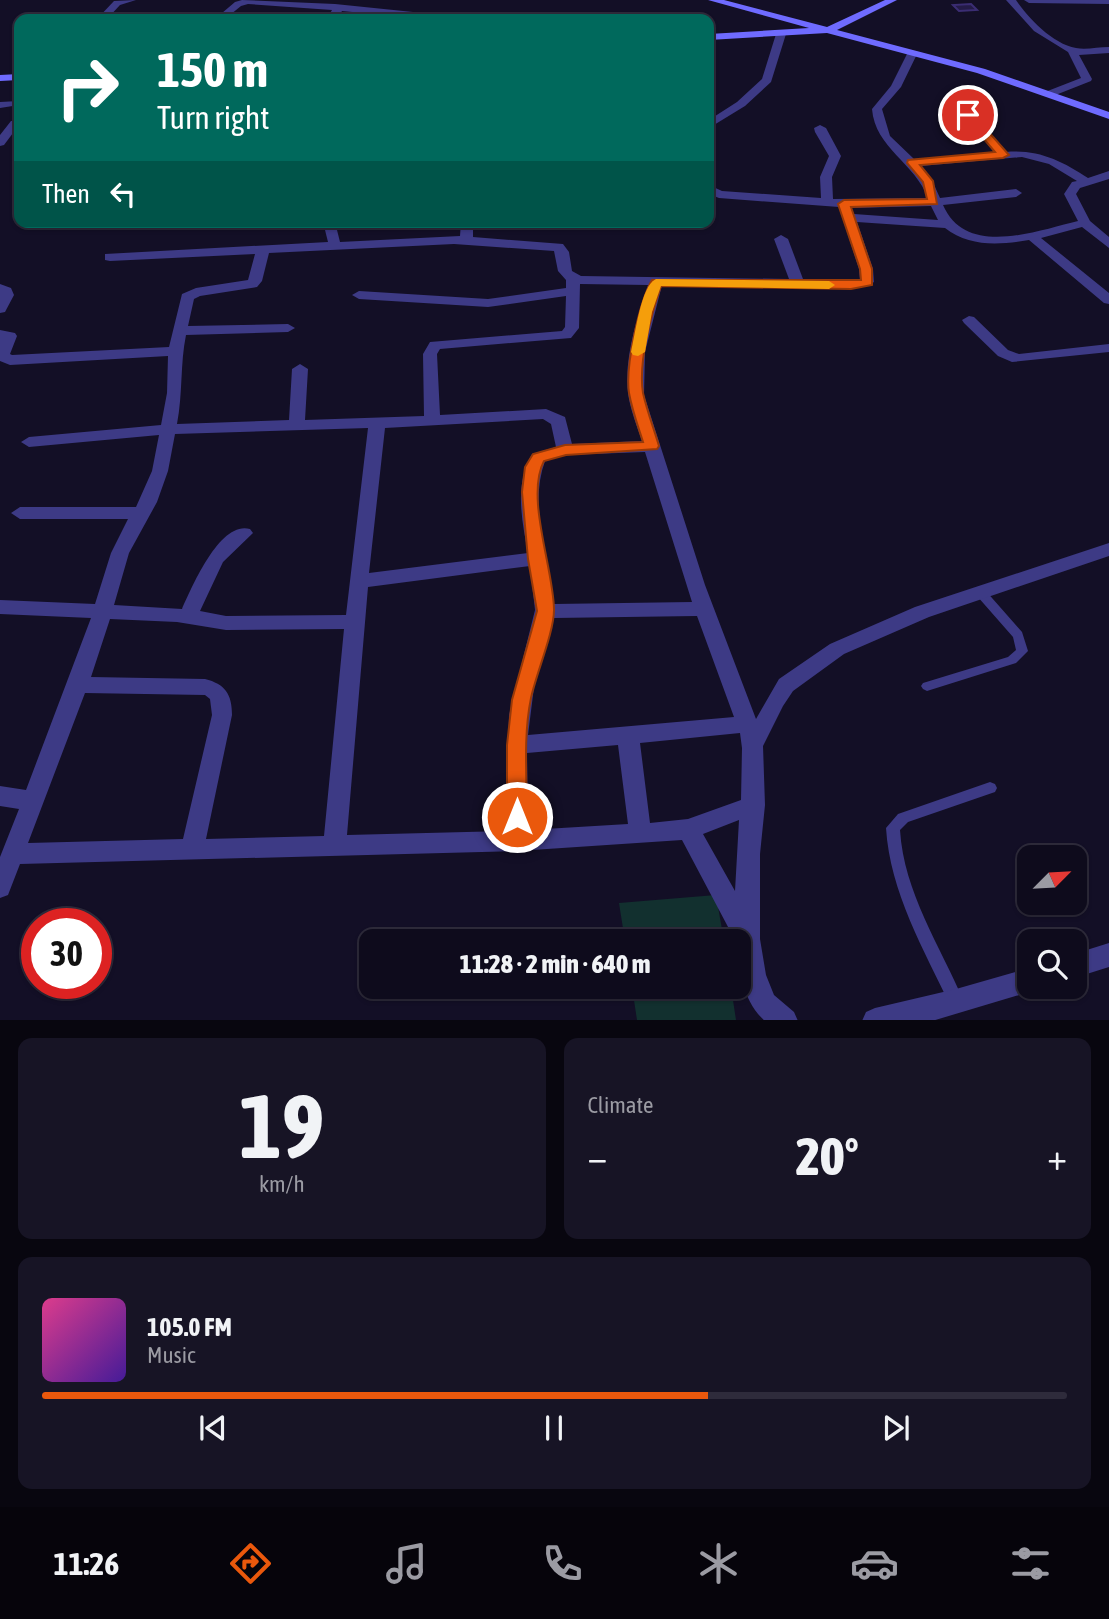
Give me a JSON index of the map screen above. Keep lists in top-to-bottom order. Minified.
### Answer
{"north":"top right","page":{"turn":["150 m","Turn right"],"then":"Then","limit":"30","trip":"11:28 · 2 min · 640 m","tile":[["19","km/h"],"Climate"],"heat":["−","20°","+"],"song":["105.0 FM","Music"],"tabs":"11:26"}}
